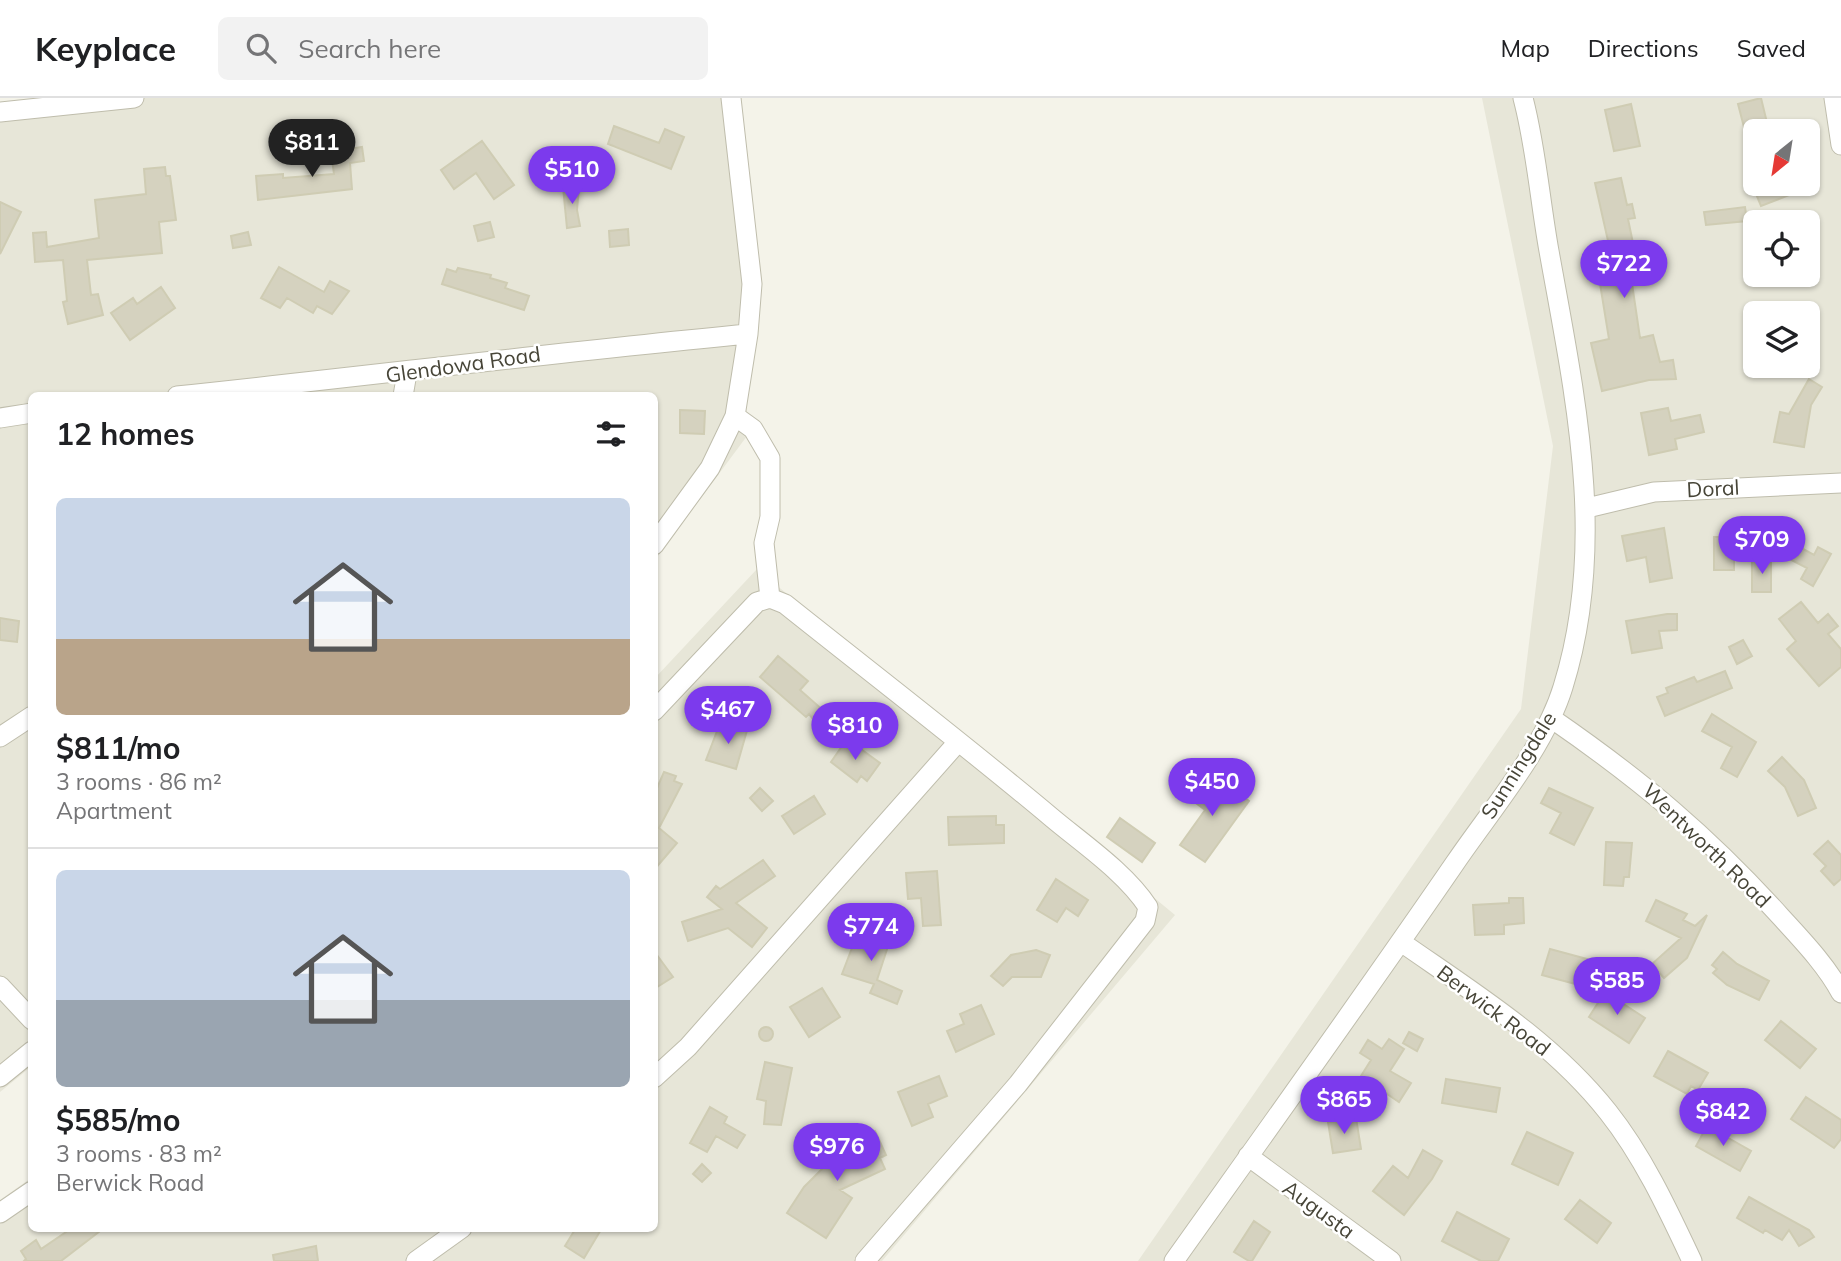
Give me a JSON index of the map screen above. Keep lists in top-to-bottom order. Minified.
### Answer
{"streets":{"street":["Glendowa Road","Doral","Sunningdale","Wentworth Road","Berwick Road","Augusta"]},"crossings":[["Doral","Sunningdale"],["Sunningdale","Wentworth Road"],["Sunningdale","Berwick Road"],["Sunningdale","Augusta"]],"north":"bottom left","page":{"header":"Keyplace","search":"Search here","nav":["Map","Directions","Saved"],"price":["$811","$510","$722","$709","$467","$810","$450","$774","$585","$865","$842","$976"],"heading":"12 homes","list":[{"name":"$811/mo","note":"3 rooms · 86 m² · Apartment"},{"name":"$585/mo","note":"3 rooms · 83 m² · Berwick Road"}]}}
